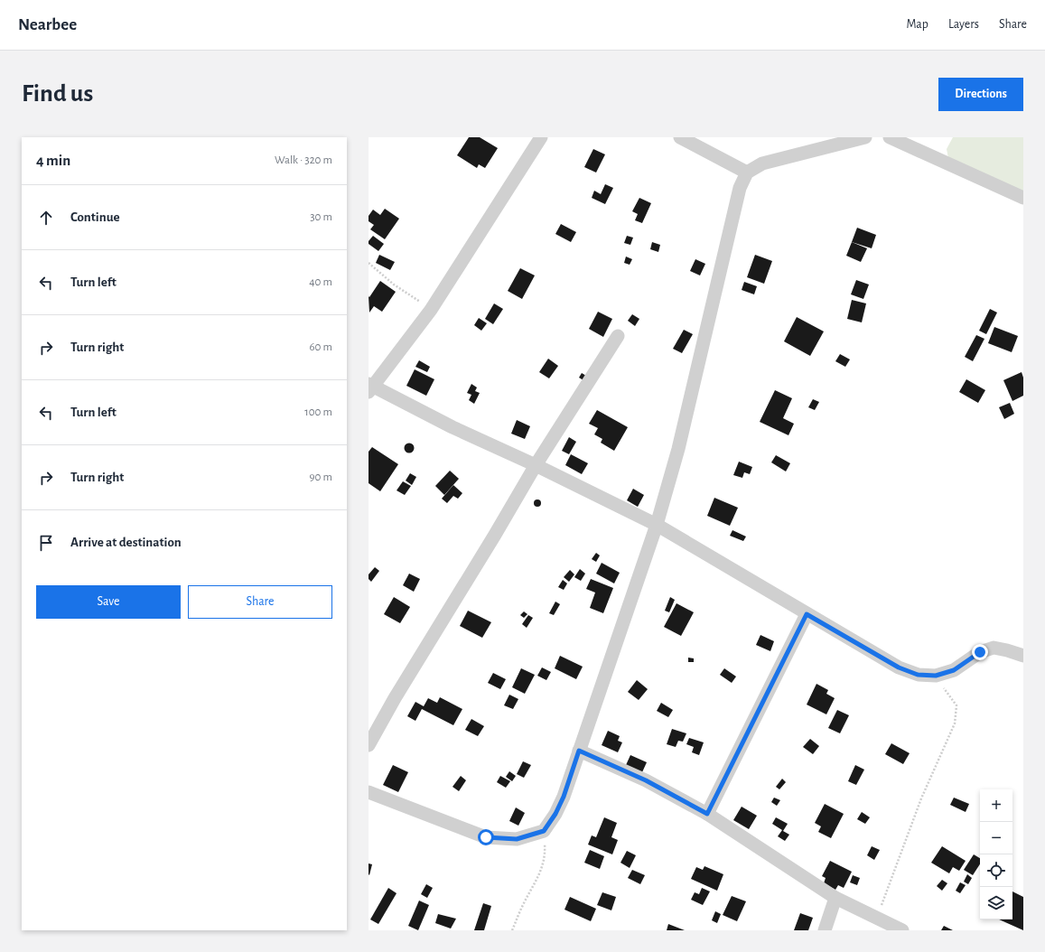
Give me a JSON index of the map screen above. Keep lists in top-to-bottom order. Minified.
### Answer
{"page":{"header":"Nearbee","nav":["Map","Layers","Share"],"buttons":["Directions",["Save","Share"]],"title":"Find us","heading":["4 min","Walk · 320 m"],"list":[["Continue","30 m"],["Turn left","40 m"],["Turn right","60 m"],["Turn left","100 m"],["Turn right","90 m"],"Arrive at destination"],"map_buttons":["+","−"]}}
